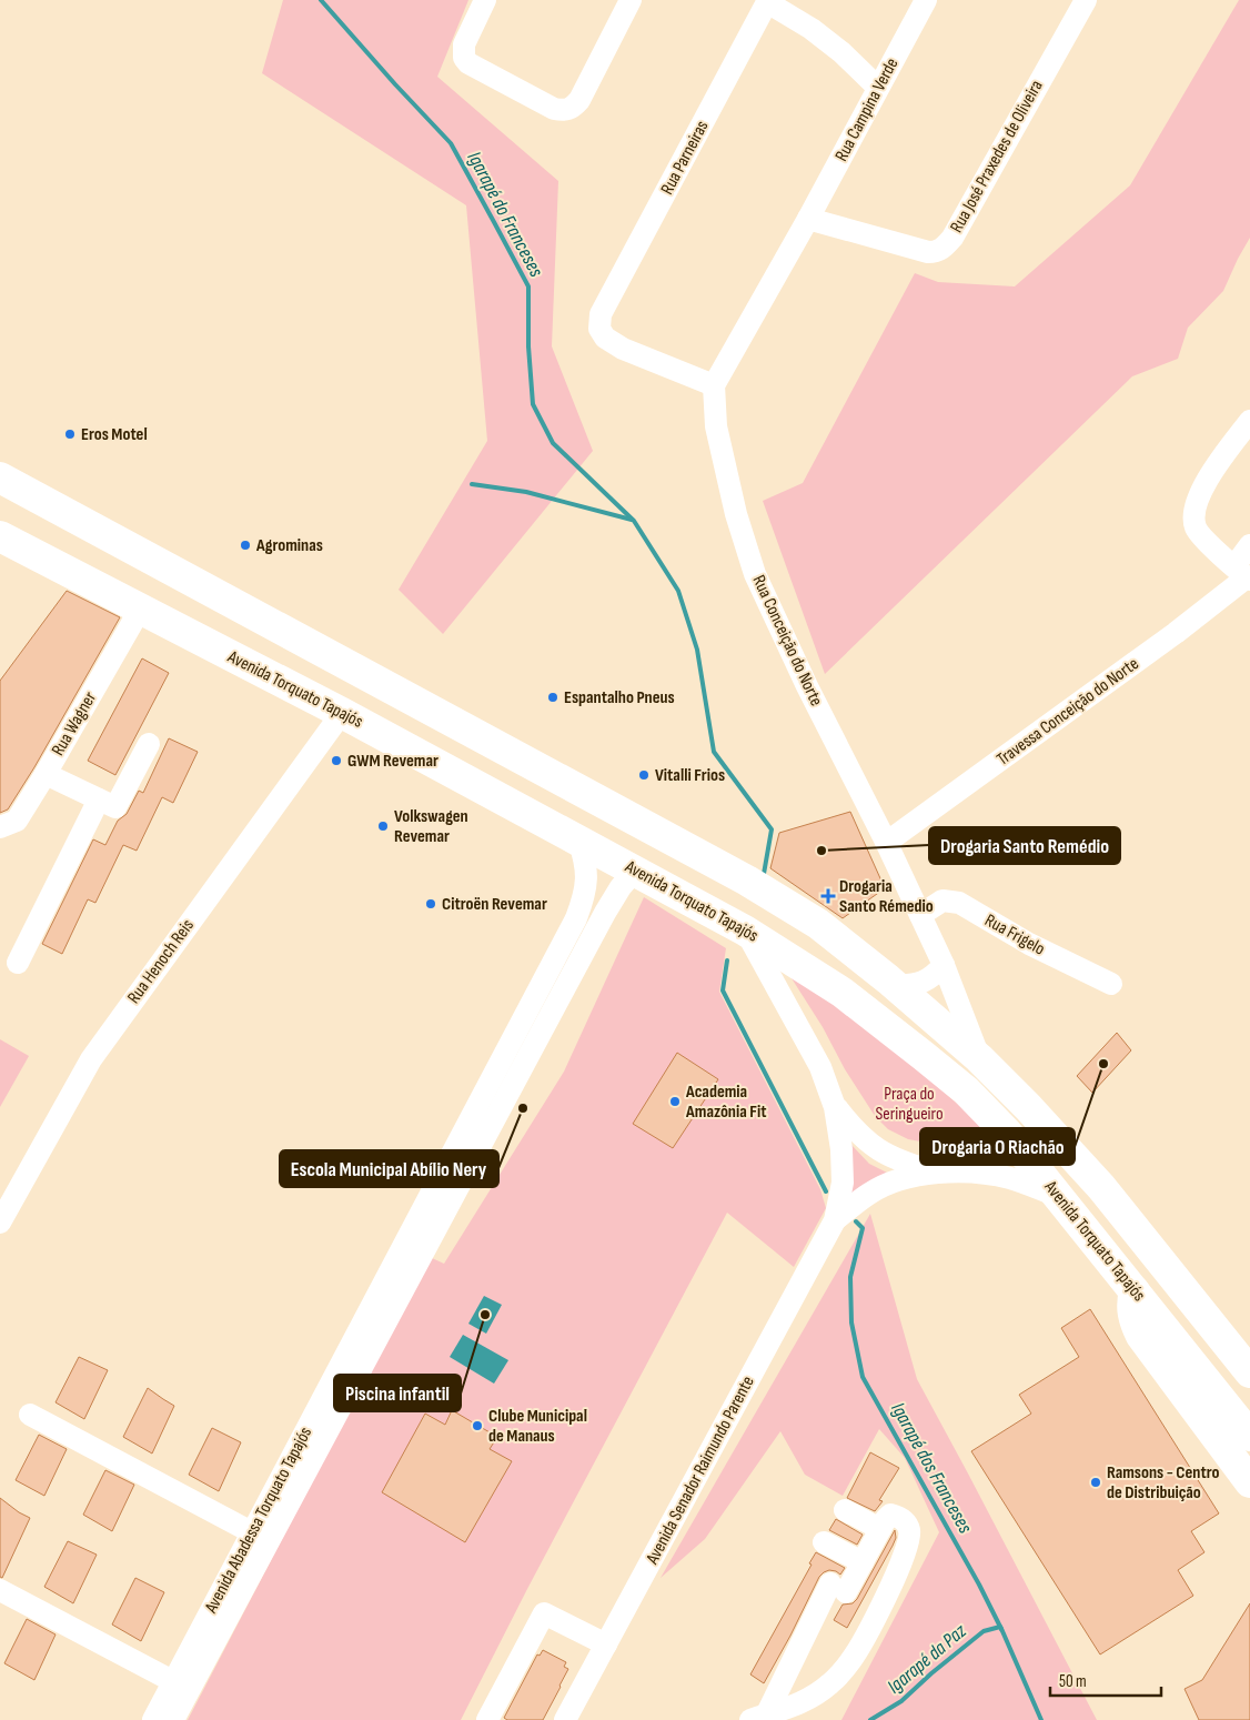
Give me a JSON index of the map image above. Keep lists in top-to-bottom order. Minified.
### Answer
{"streets":{"highway":["Avenida Torquato Tapajós"],"street":["Rua Campina Verde","Rua José Praxedes de Oliveira","Rua Parneiras","Rua Conceição do Norte","Travessa Conceição do Norte","Rua Wagner","Rua Frigelo","Rua Henoch Reis","Avenida Senador Raimundo Parente","Avenida Abadessa Torquato Tapajós"]},"crossings":[["Rua Campina Verde","Rua José Praxedes de Oliveira"],["Rua Parneiras","Rua Conceição do Norte"],["Rua Conceição do Norte","Avenida Torquato Tapajós"],["Rua Conceição do Norte","Travessa Conceição do Norte"],["Rua Conceição do Norte","Rua Frigelo"],["Avenida Torquato Tapajós","Rua Wagner"],["Avenida Torquato Tapajós","Rua Henoch Reis"],["Avenida Torquato Tapajós","Avenida Senador Raimundo Parente"],["Avenida Torquato Tapajós","Avenida Abadessa Torquato Tapajós"]],"water":["Igarapé do Franceses","Igarapé dos Franceses","Igarapé da Paz"],"parks":["Praça do Seringueiro"],"places":{"other":["Eros Motel","Agrominas","Espantalho Pneus","GWM Revemar","Vitalli Frios","Volkswagen Revemar","Drogaria Santo Remédio","Citroën Revemar","Drogaria O Riachão","Academia Amazônia Fit","Escola Municipal Abílio Nery","Piscina infantil","Clube Municipal de Manaus","Ramsons - Centro de Distribuição"],"health":["Drogaria Santo Rémedio"]},"scale_bar":"50 m"}
